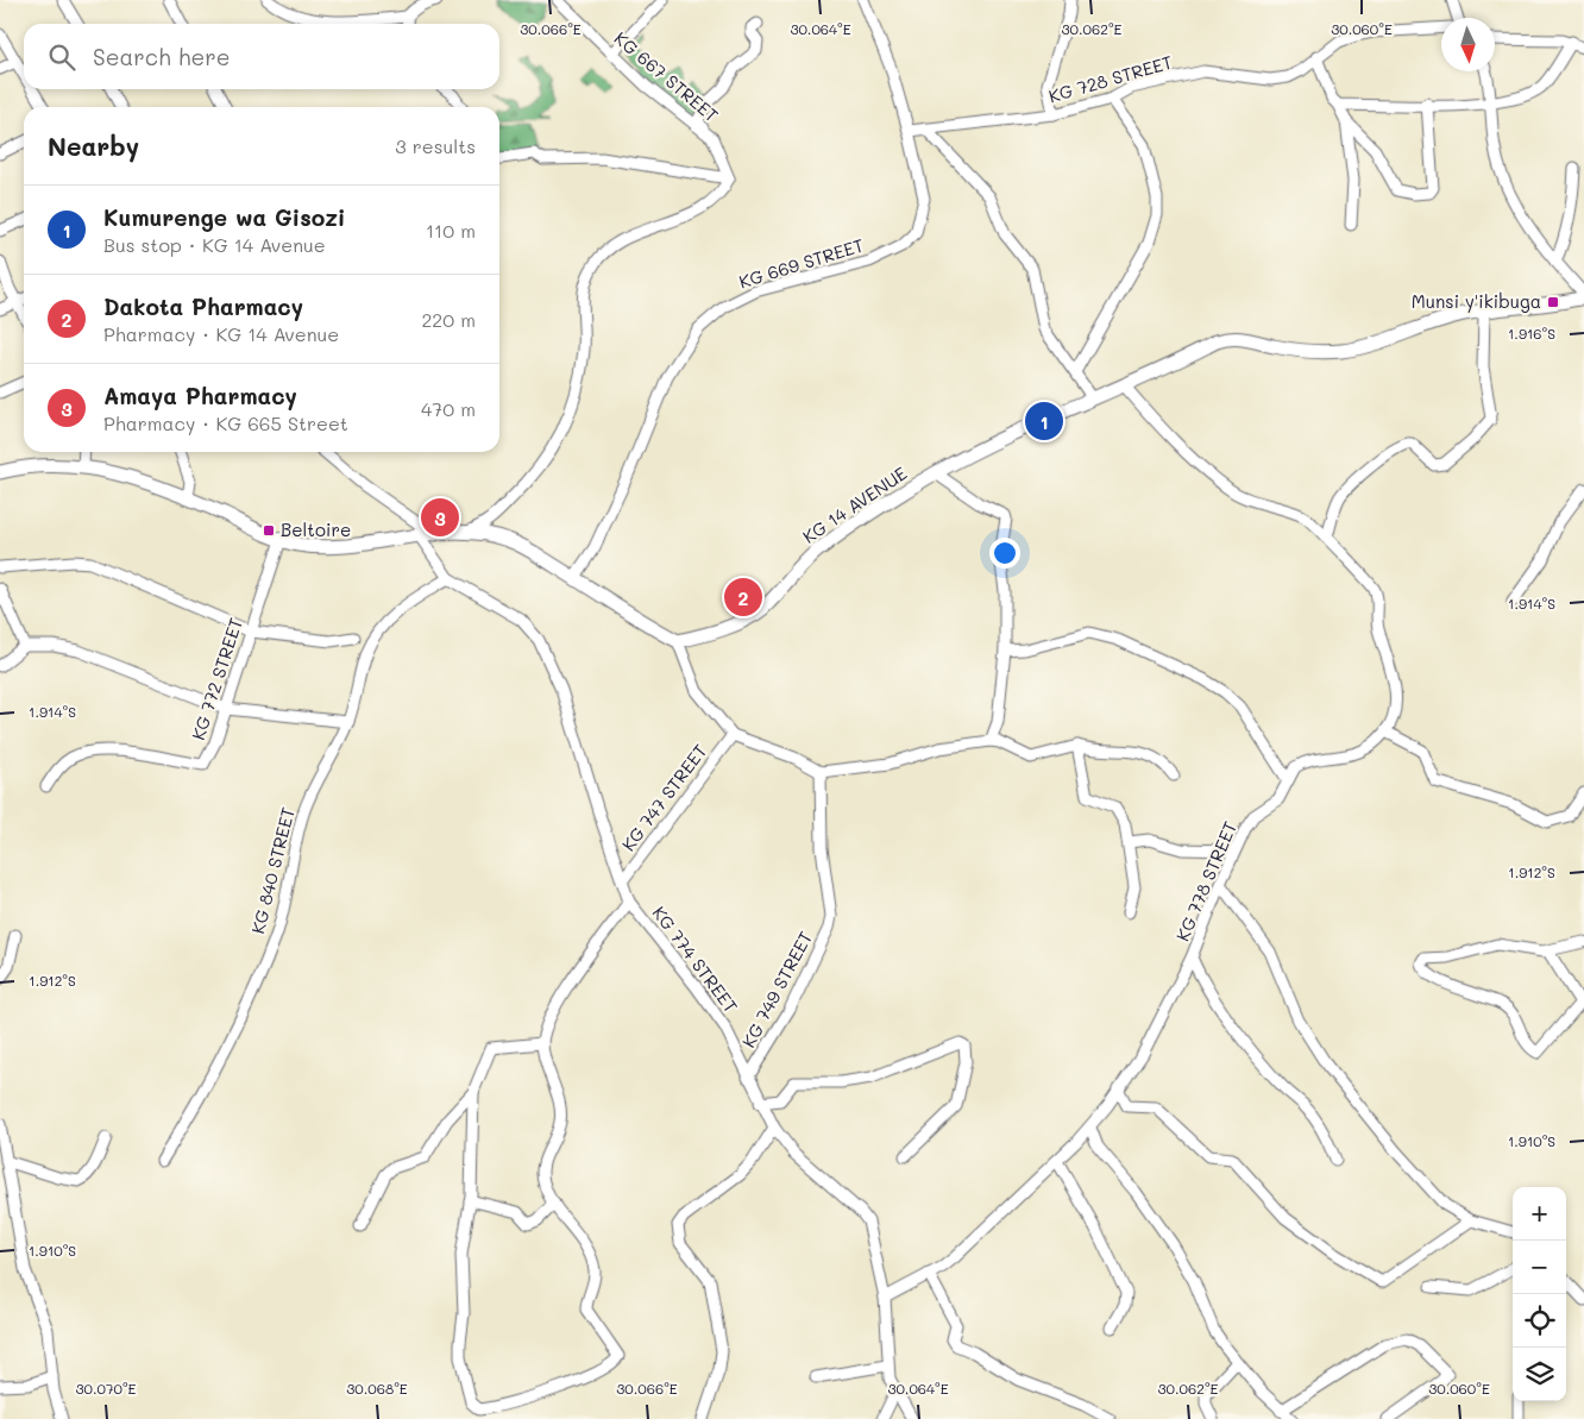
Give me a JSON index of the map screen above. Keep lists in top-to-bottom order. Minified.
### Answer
{"streets":{"main road":["KG 14 AVENUE"],"street":["KG 667 STREET","KG 728 STREET","KG 669 STREET","KG 772 STREET","KG 747 STREET","KG 840 STREET","KG 778 STREET","KG 774 STREET","KG 749 STREET"]},"crossings":[["KG 728 STREET","KG 669 STREET"],["KG 747 STREET","KG 774 STREET"],["KG 840 STREET","KG 774 STREET"],["KG 778 STREET","KG 774 STREET"],["KG 774 STREET","KG 749 STREET"]],"places":{"transit":["Munsi y'ikibuga","Beltoire"]},"north":"bottom","page":{"search":"Search here","heading":["Nearby","3 results"],"list":[{"mark":"1","name":"Kumurenge wa Gisozi","note":"Bus stop · KG 14 Avenue","value":"110 m"},{"mark":"2","name":"Dakota Pharmacy","note":"Pharmacy · KG 14 Avenue","value":"220 m"},{"mark":"3","name":"Amaya Pharmacy","note":"Pharmacy · KG 665 Street","value":"470 m"}],"pins":["1","3","2"],"map_buttons":["+","−"]},"coordinates":["30.066°E","30.064°E","30.062°E","30.060°E","1.916°S","1.914°S","1.912°S","1.910°S","30.070°E","30.068°E"]}
